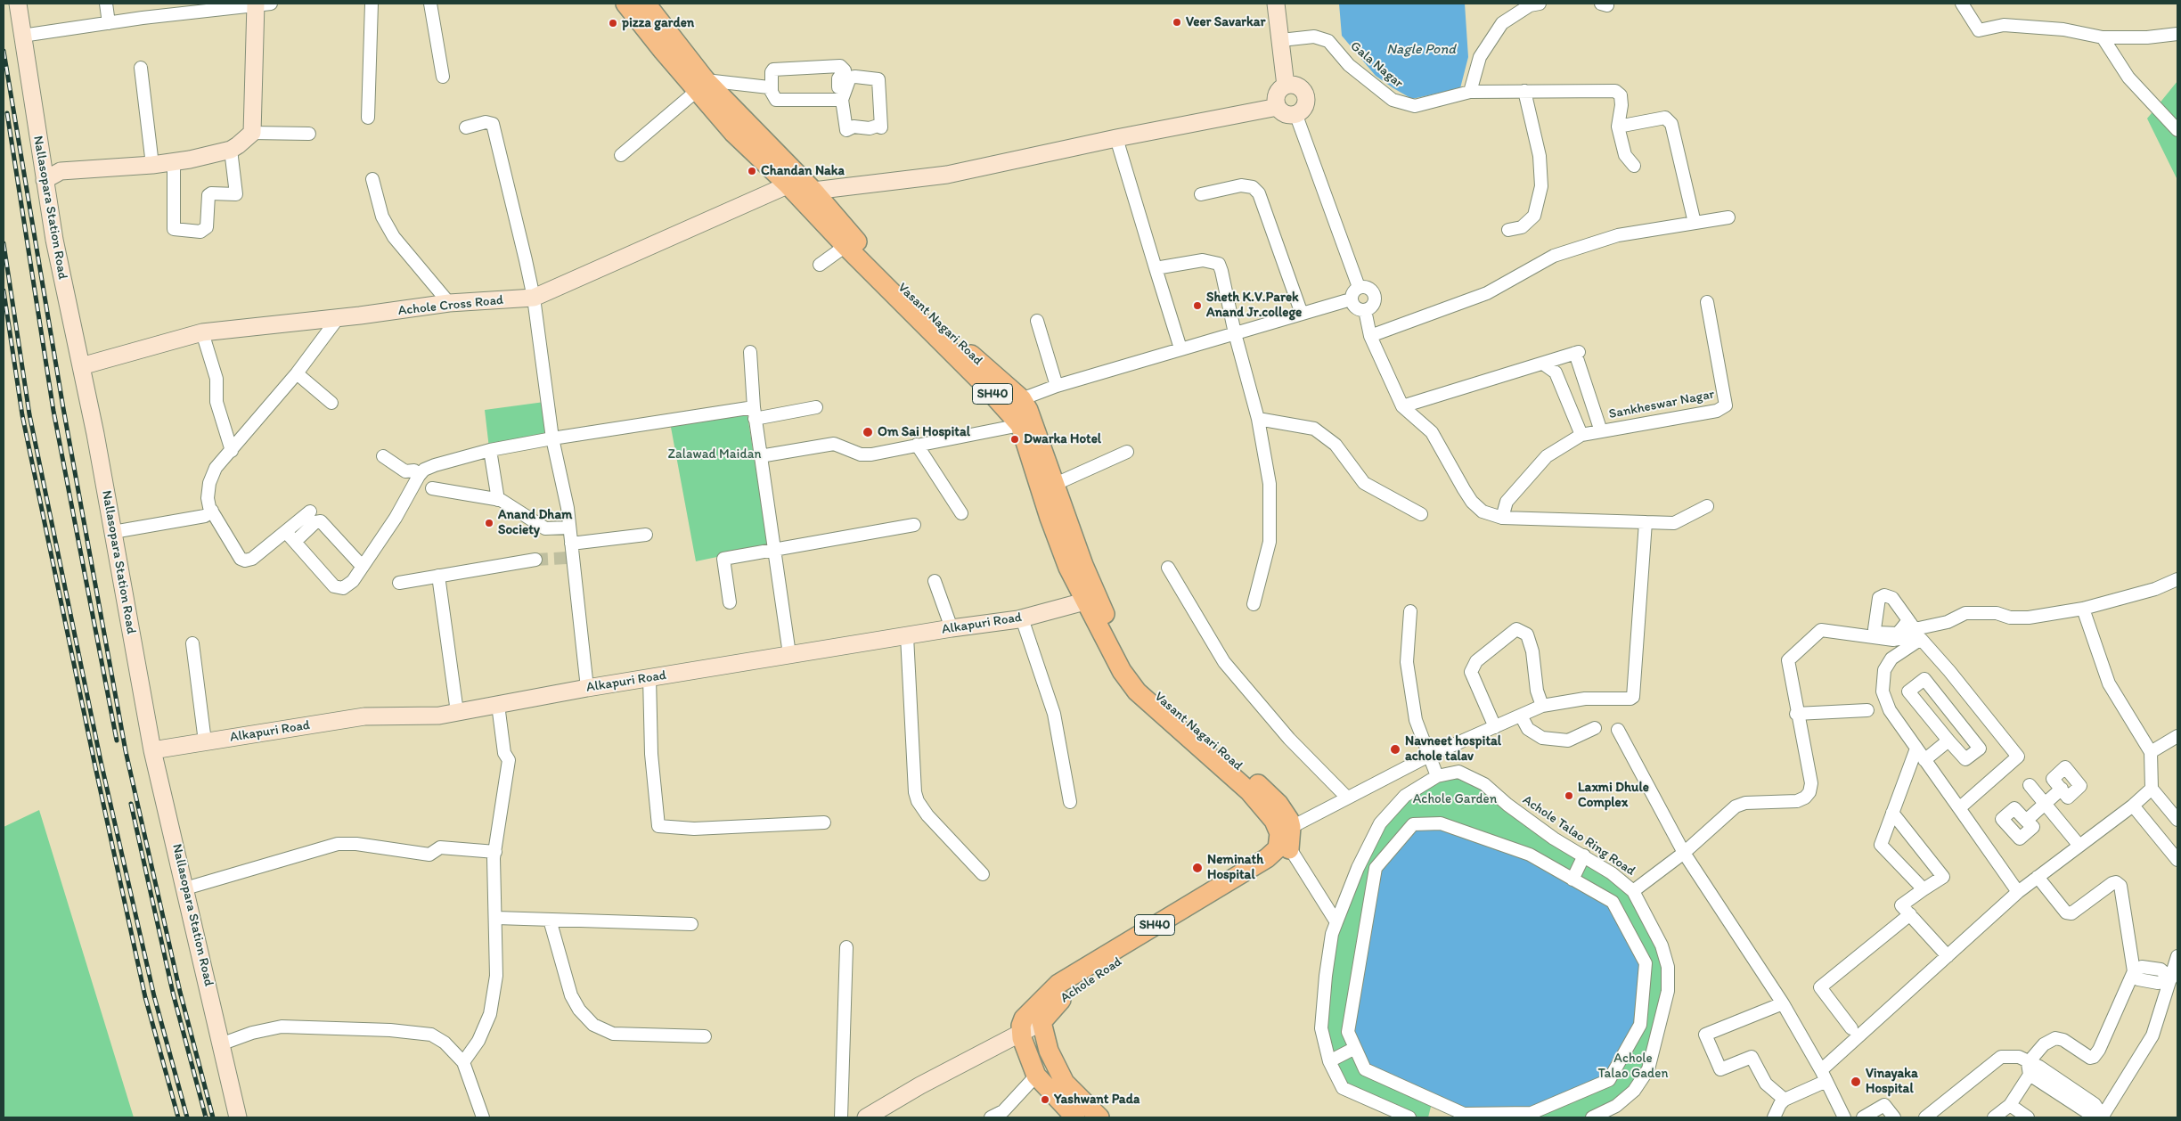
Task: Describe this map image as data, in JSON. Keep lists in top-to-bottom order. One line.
{"streets":{"main road":["Vasant Nagari Road","SH40","Achole Road"],"street":["Gala Nagar","Nallasopara Station Road","Achole Cross Road","Sankheswar Nagar","Alkapuri Road","Achole Talao Ring Road"]},"crossings":[["Nallasopara Station Road","Achole Cross Road"],["Nallasopara Station Road","Alkapuri Road"],["Achole Cross Road","Vasant Nagari Road"],["Vasant Nagari Road","Alkapuri Road"],["Vasant Nagari Road","Achole Road"]],"water":["Nagle Pond"],"parks":["Zalawad Maidan","Achole Garden","Achole Talao Gaden"],"places":["Veer Savarkar","pizza garden","Chandan Naka","Sheth K.V.Parek Anand Jr.college","Om Sai Hospital","Dwarka Hotel","Anand Dham Society","Navneet hospital achole talav","Laxmi Dhule Complex","Neminath Hospital","Vinayaka Hospital","Yashwant Pada"]}
